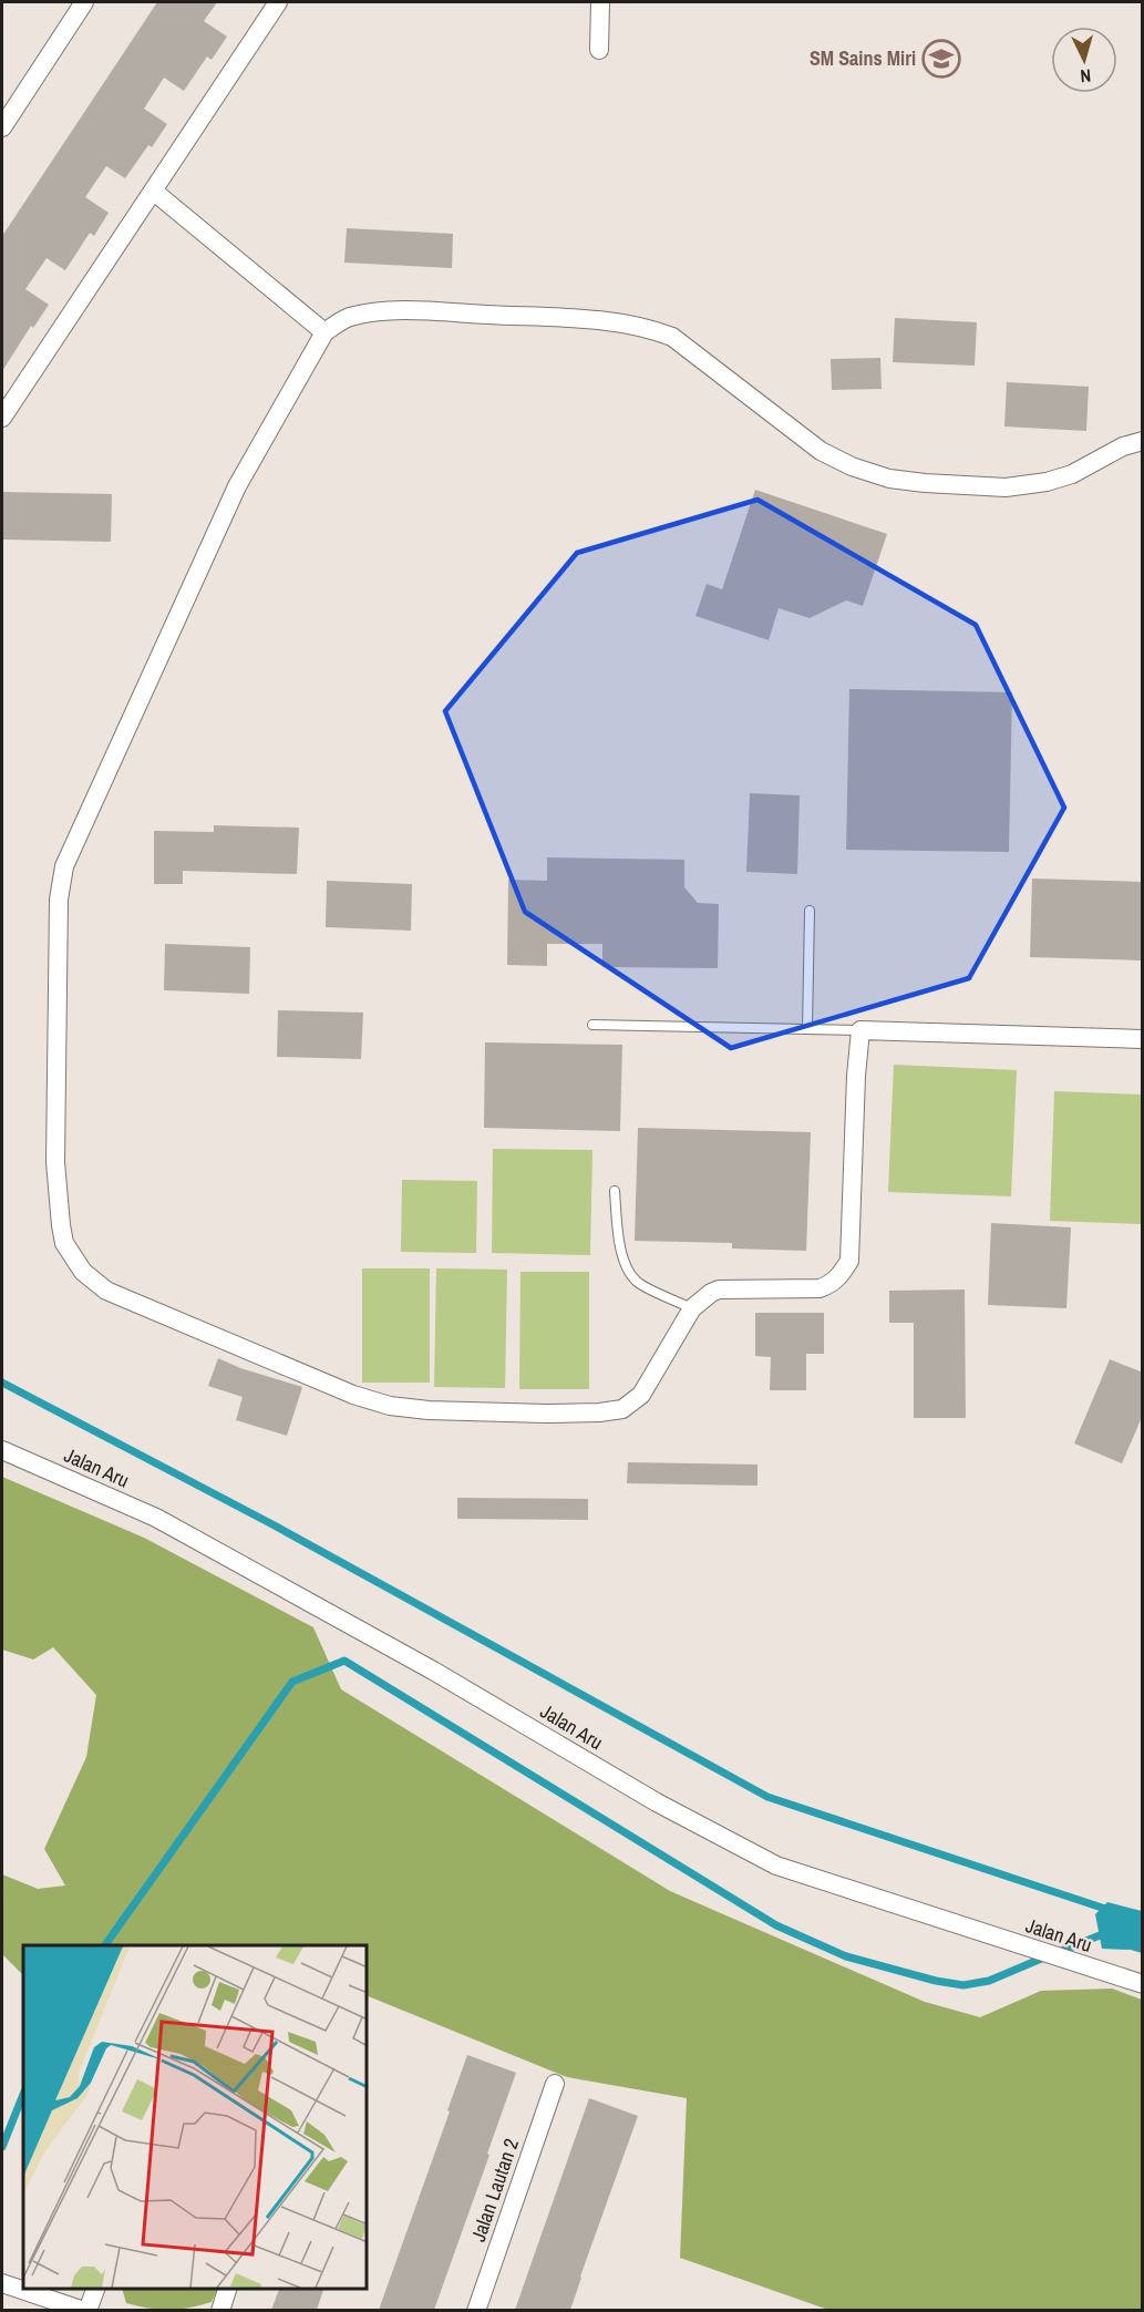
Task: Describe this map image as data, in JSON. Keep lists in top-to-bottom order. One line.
{"streets":{"street":["Jalan Aru","Jalan Lautan 2"]},"places":{"school or university":["SM Sains Miri"]},"north":"bottom"}
